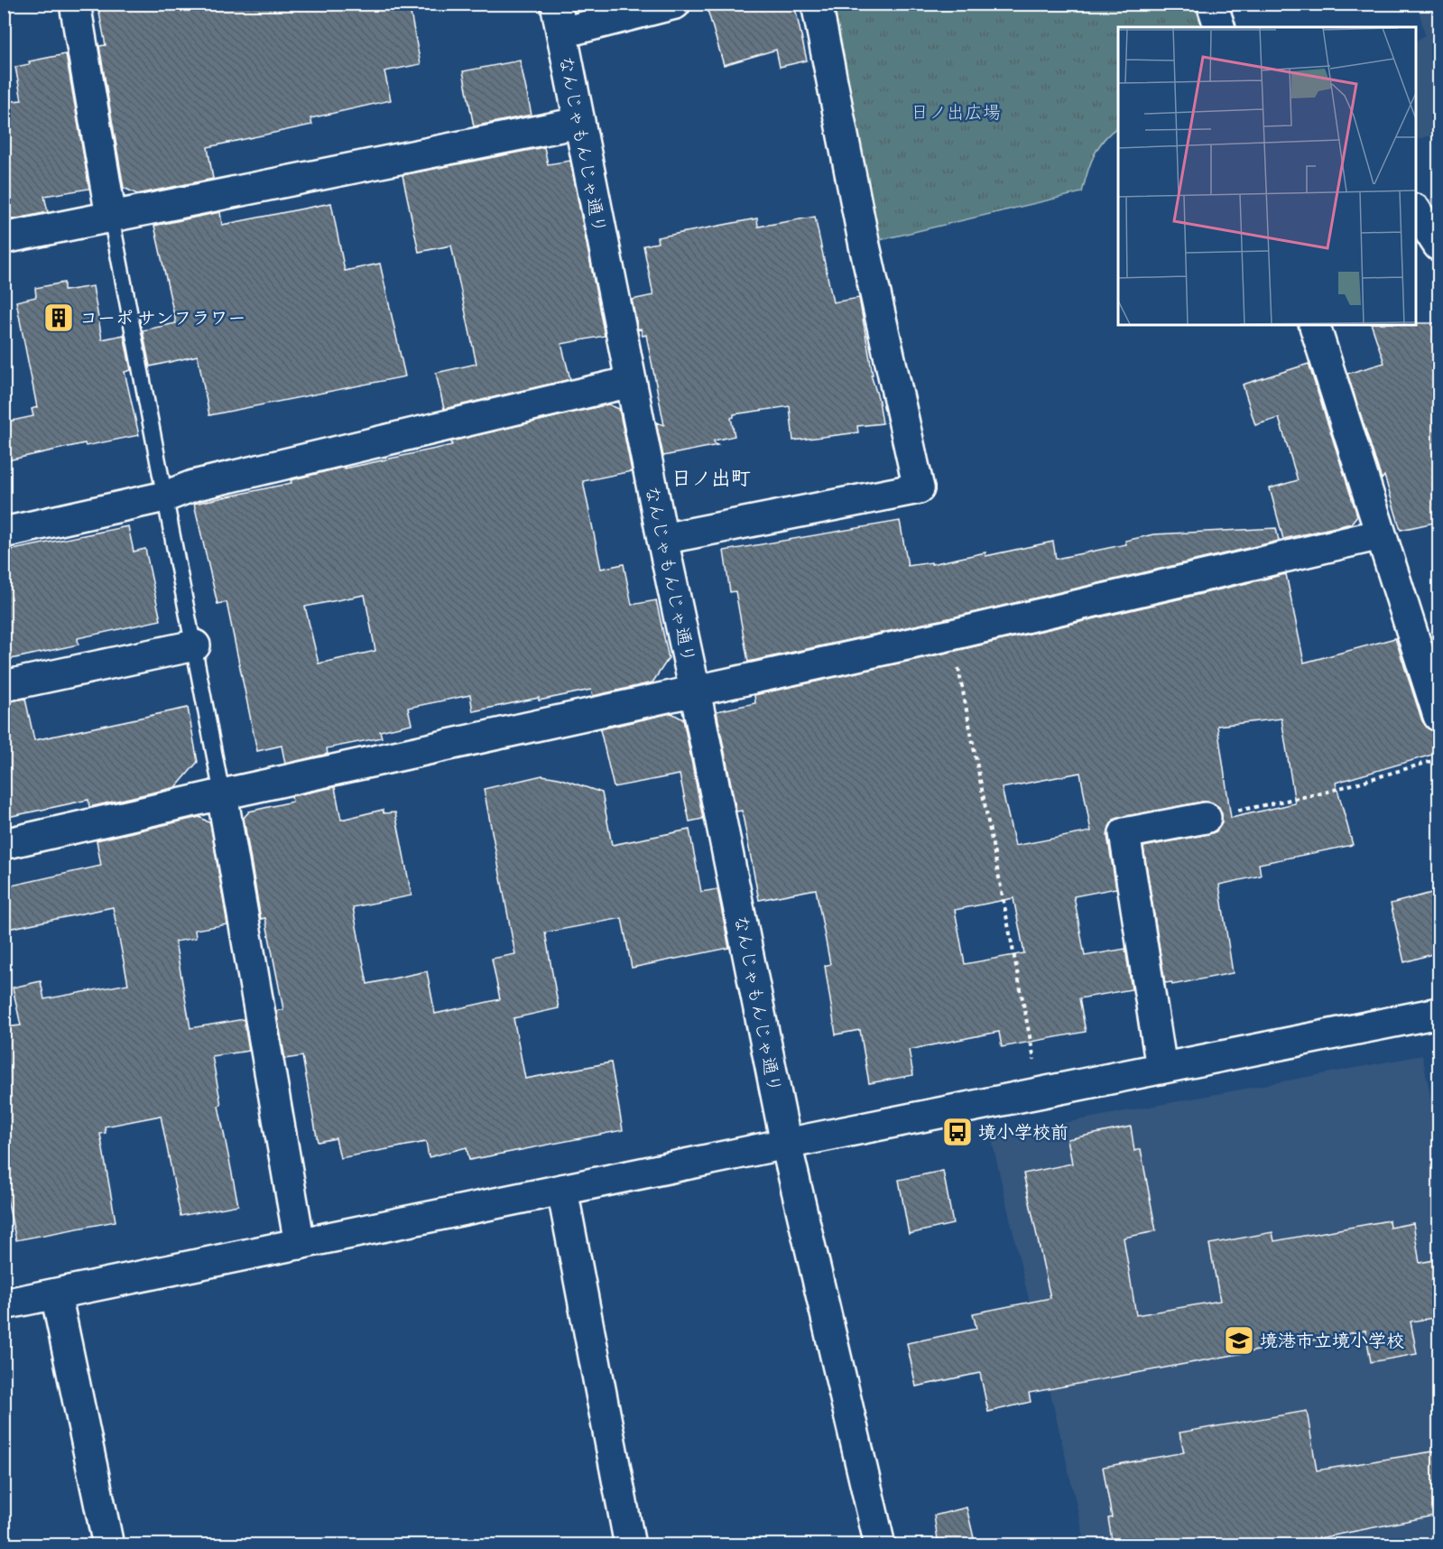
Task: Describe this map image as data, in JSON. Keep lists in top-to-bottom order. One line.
{"streets":{"street":["なんじゃもんじゃ通り"]},"districts":["日ノ出町"],"parks":["日ノ出広場"],"places":{"building":["コーポ サンフラワー"],"bus stop":["境小学校前"],"school or university":["境港市立境小学校"]}}
